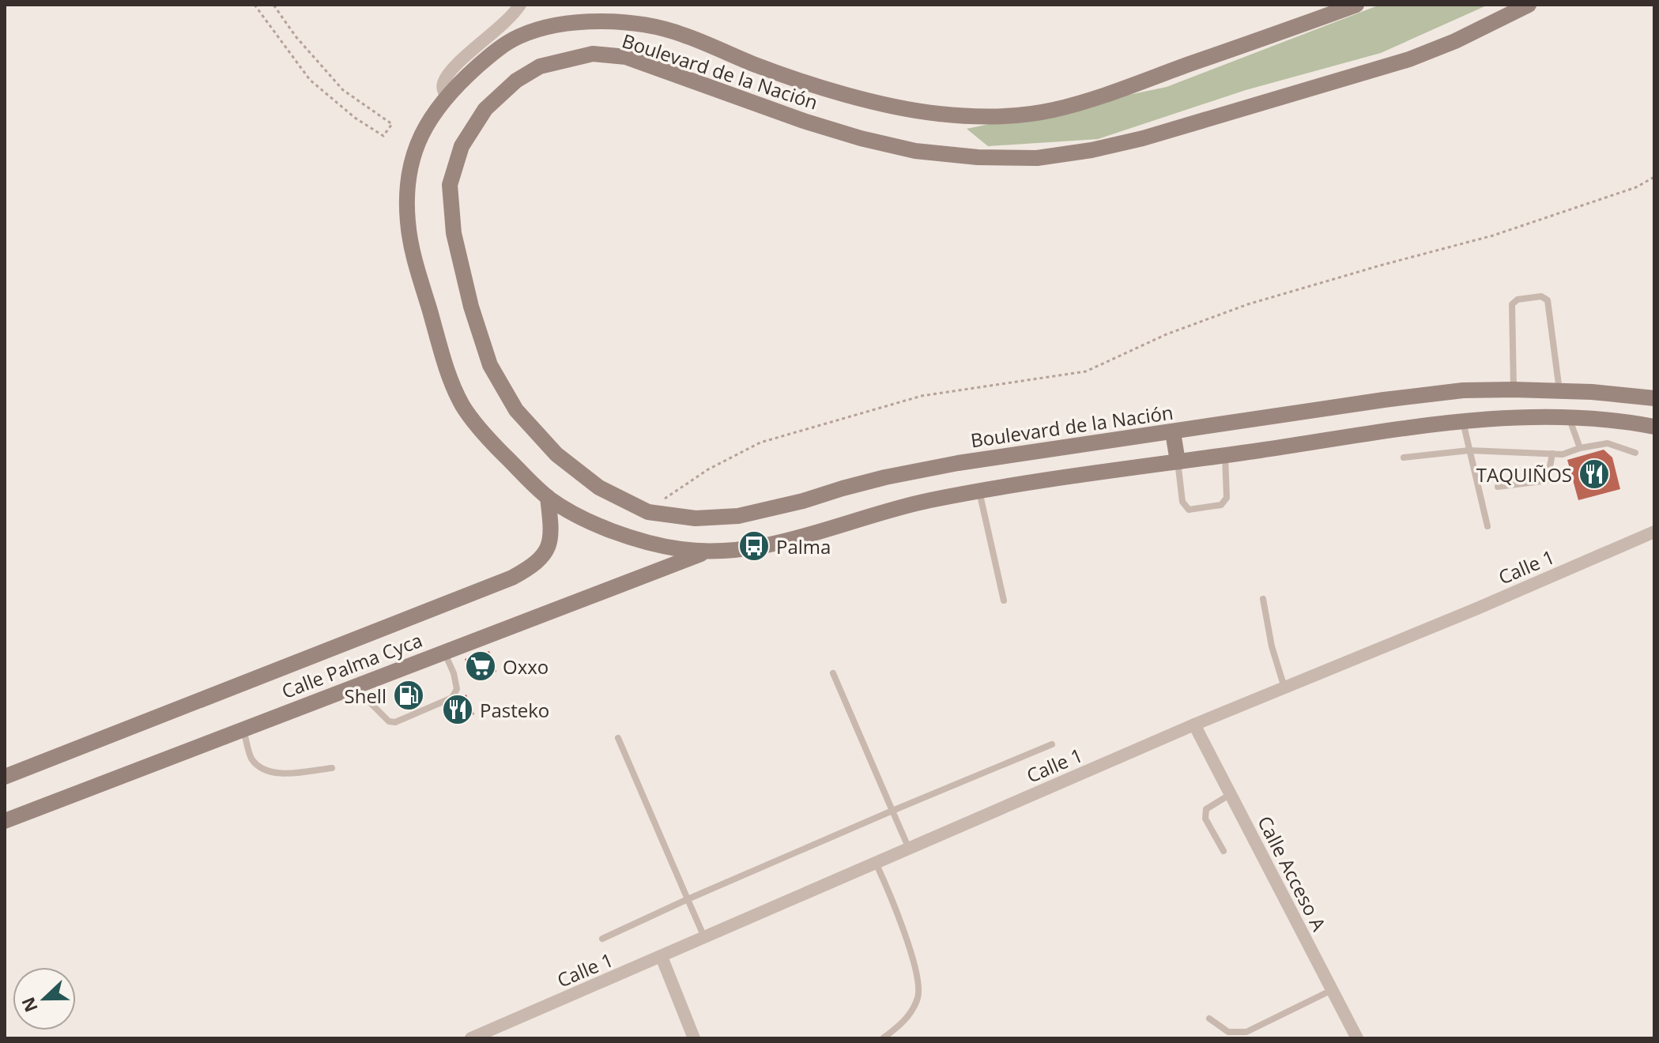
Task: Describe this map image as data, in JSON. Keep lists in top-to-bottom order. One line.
{"streets":{"main road":["Boulevard de la Nación","Calle Palma Cyca"],"street":["Calle 1","Calle Acceso A"]},"crossings":[["Boulevard de la Nación","Calle Palma Cyca"],["Calle 1","Calle Acceso A"]],"places":{"restaurant":["TAQUIÑOS","Pasteko"],"bus stop":["Palma"],"supermarket":["Oxxo"],"fuel station":["Shell"]},"north":"left"}
